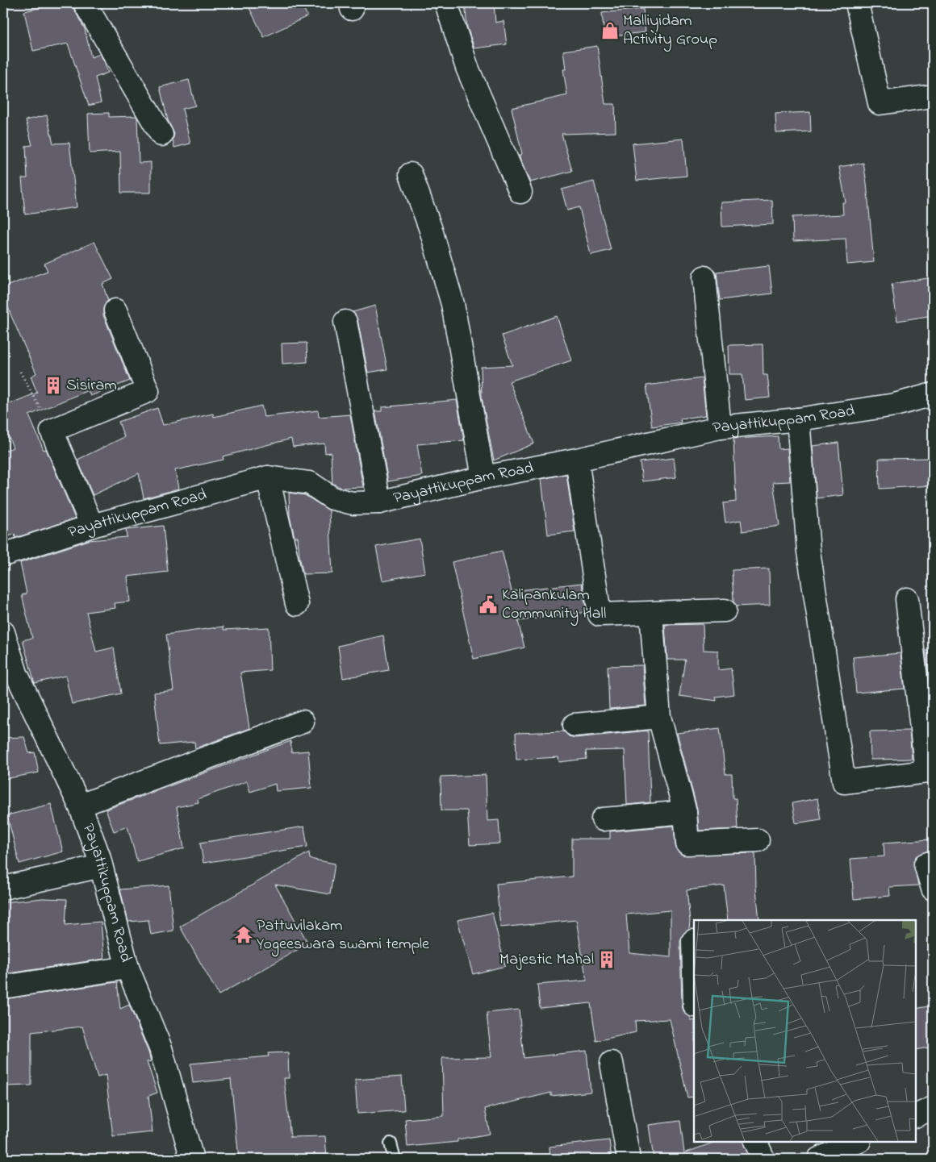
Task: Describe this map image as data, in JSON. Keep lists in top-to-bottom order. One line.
{"streets":{"street":["Payattikuppam Road"]},"places":{"shop":["Malliyidam Activity Group"],"building":["Sisiram","Majestic Mahal"],"public building":["Kalipankulam Community Hall"],"temple":["Pattuvilakam Yogeeswara swami temple"]}}
